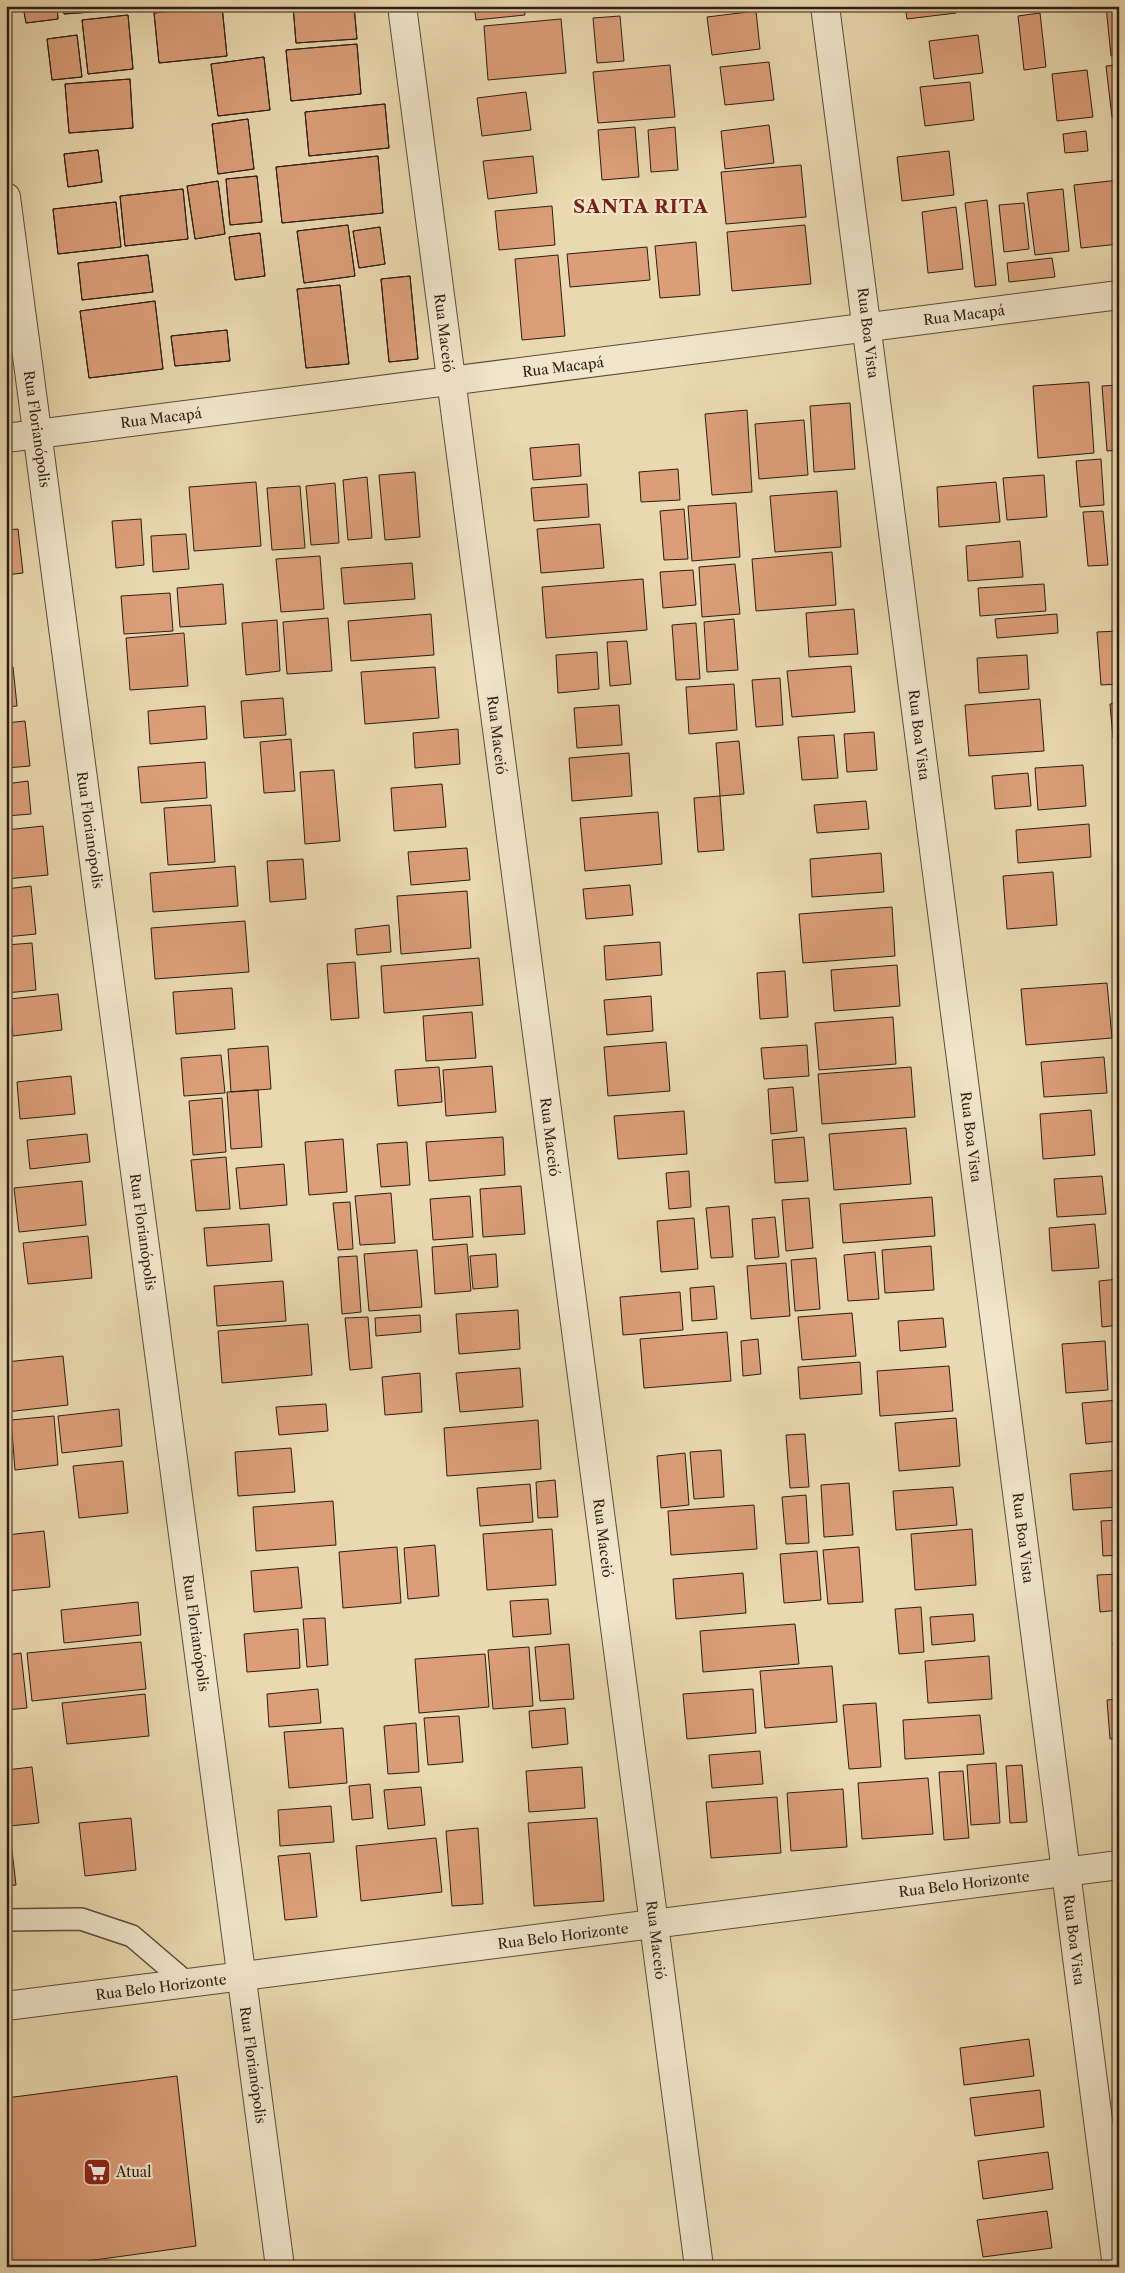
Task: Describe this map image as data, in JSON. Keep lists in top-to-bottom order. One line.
{"streets":{"street":["Rua Macapá","Rua Maceió","Rua Boa Vista","Rua Florianópolis","Rua Belo Horizonte"]},"crossings":[["Rua Macapá","Rua Maceió"],["Rua Macapá","Rua Boa Vista"],["Rua Macapá","Rua Florianópolis"],["Rua Maceió","Rua Belo Horizonte"],["Rua Boa Vista","Rua Belo Horizonte"],["Rua Florianópolis","Rua Belo Horizonte"]],"districts":["SANTA RITA"],"places":{"supermarket":["Atual"]}}
